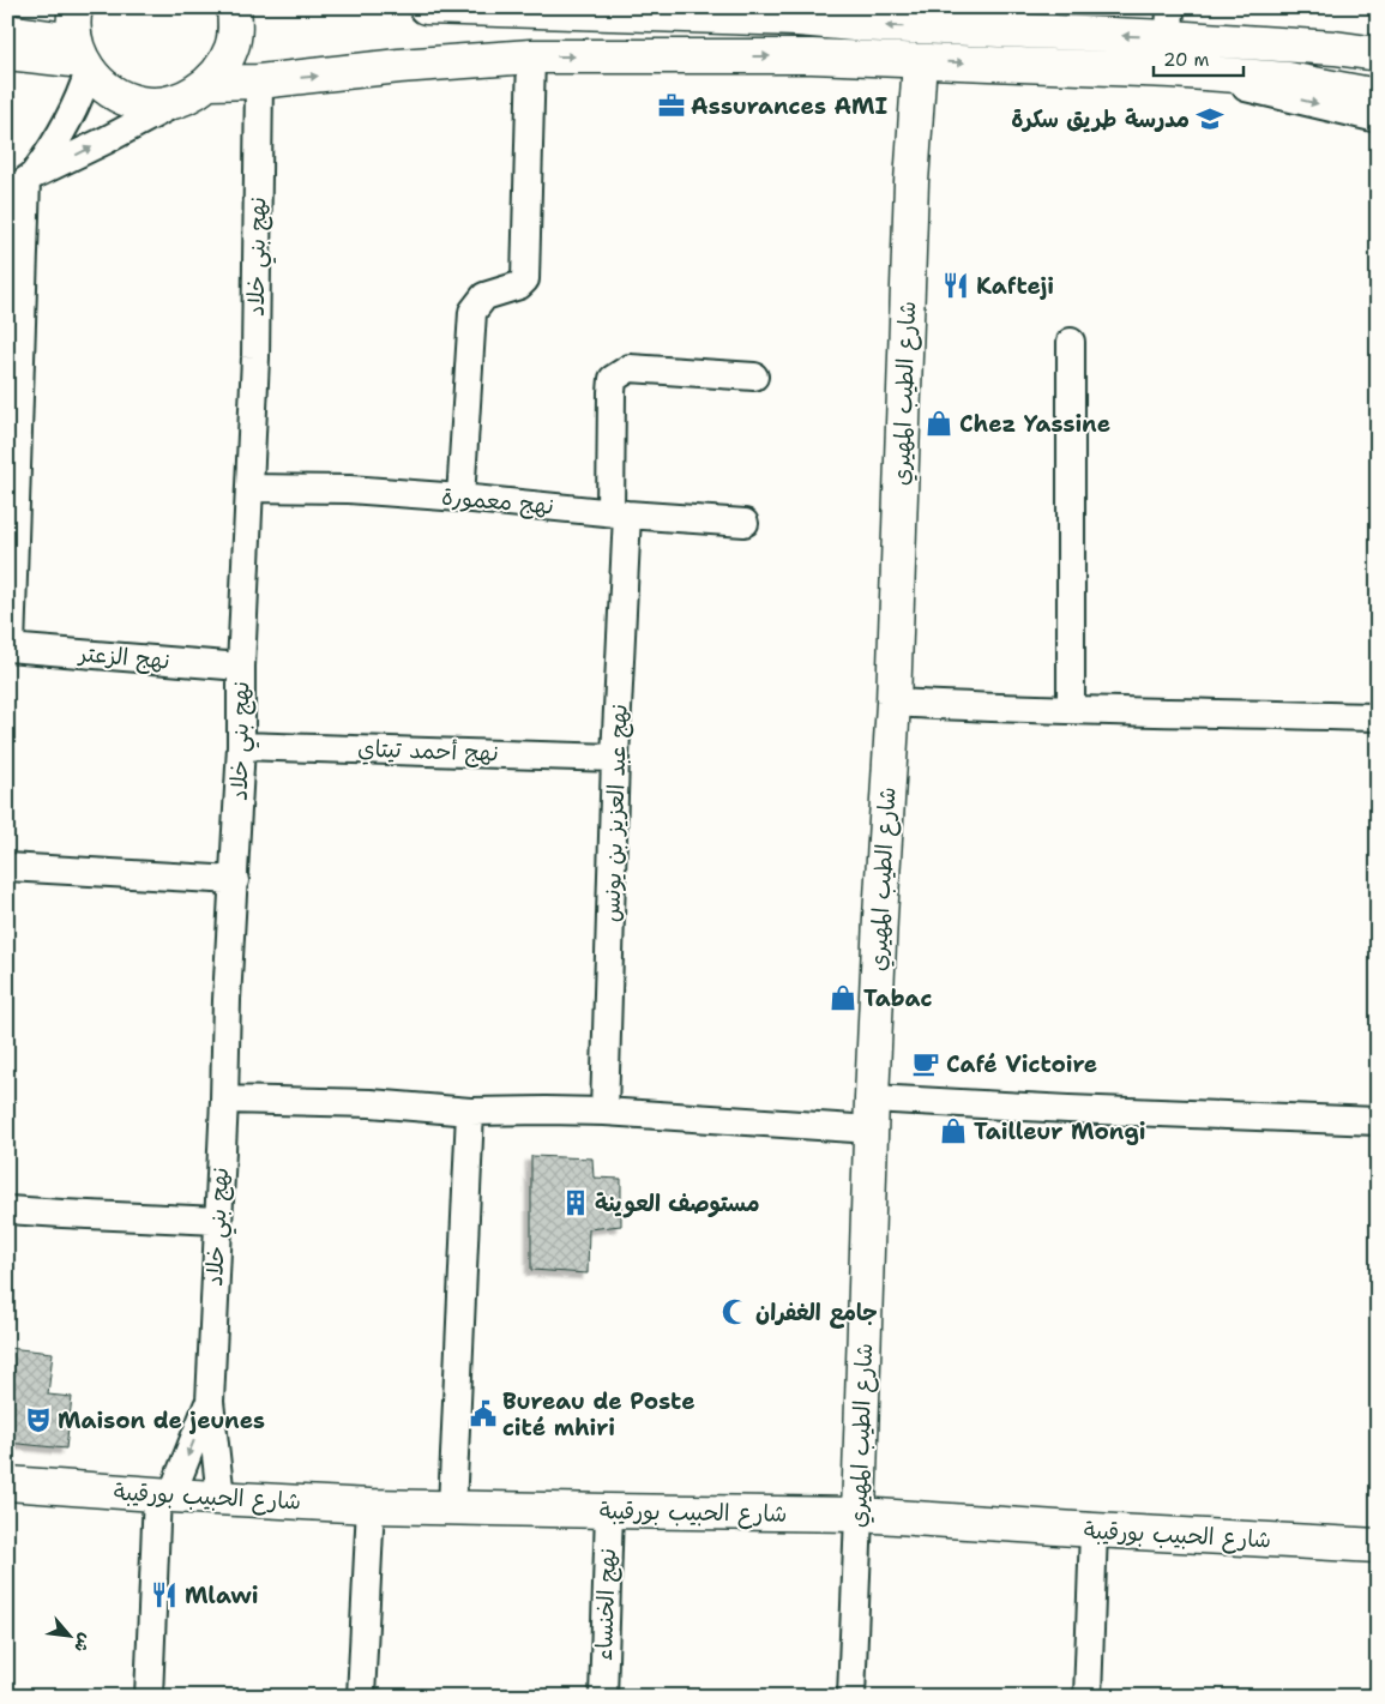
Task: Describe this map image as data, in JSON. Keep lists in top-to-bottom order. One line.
{"streets":{"main road":["شارع الطيب المهيري","شارع الحبيب بورقيبة"],"street":["نهج بني خلاد","نهج معمورة","نهج الزعتر","نهج أحمد تيتاي","نهج عبد العزيز بن يونس","نهج الخنساء"]},"crossings":[["نهج بني خلاد","نهج معمورة"],["نهج بني خلاد","نهج الزعتر"],["نهج بني خلاد","نهج أحمد تيتاي"],["نهج بني خلاد","شارع الحبيب بورقيبة"],["شارع الطيب المهيري","شارع الحبيب بورقيبة"],["نهج معمورة","نهج عبد العزيز بن يونس"],["نهج أحمد تيتاي","نهج عبد العزيز بن يونس"],["شارع الحبيب بورقيبة","نهج الخنساء"]],"places":{"office":["Assurances AMI"],"school or university":["مدرسة طريق سكرة"],"restaurant":["Kafteji","Mlawi"],"shop":["Chez Yassine","Tabac","Tailleur Mongi"],"cafe":["Café Victoire"],"building":["مستوصف العوينة"],"mosque":["جامع الغفران"],"public building":["Bureau de Poste cité mhiri"],"theatre":["Maison de jeunes"]},"scale_bar":"20 m","north":"bottom right"}
